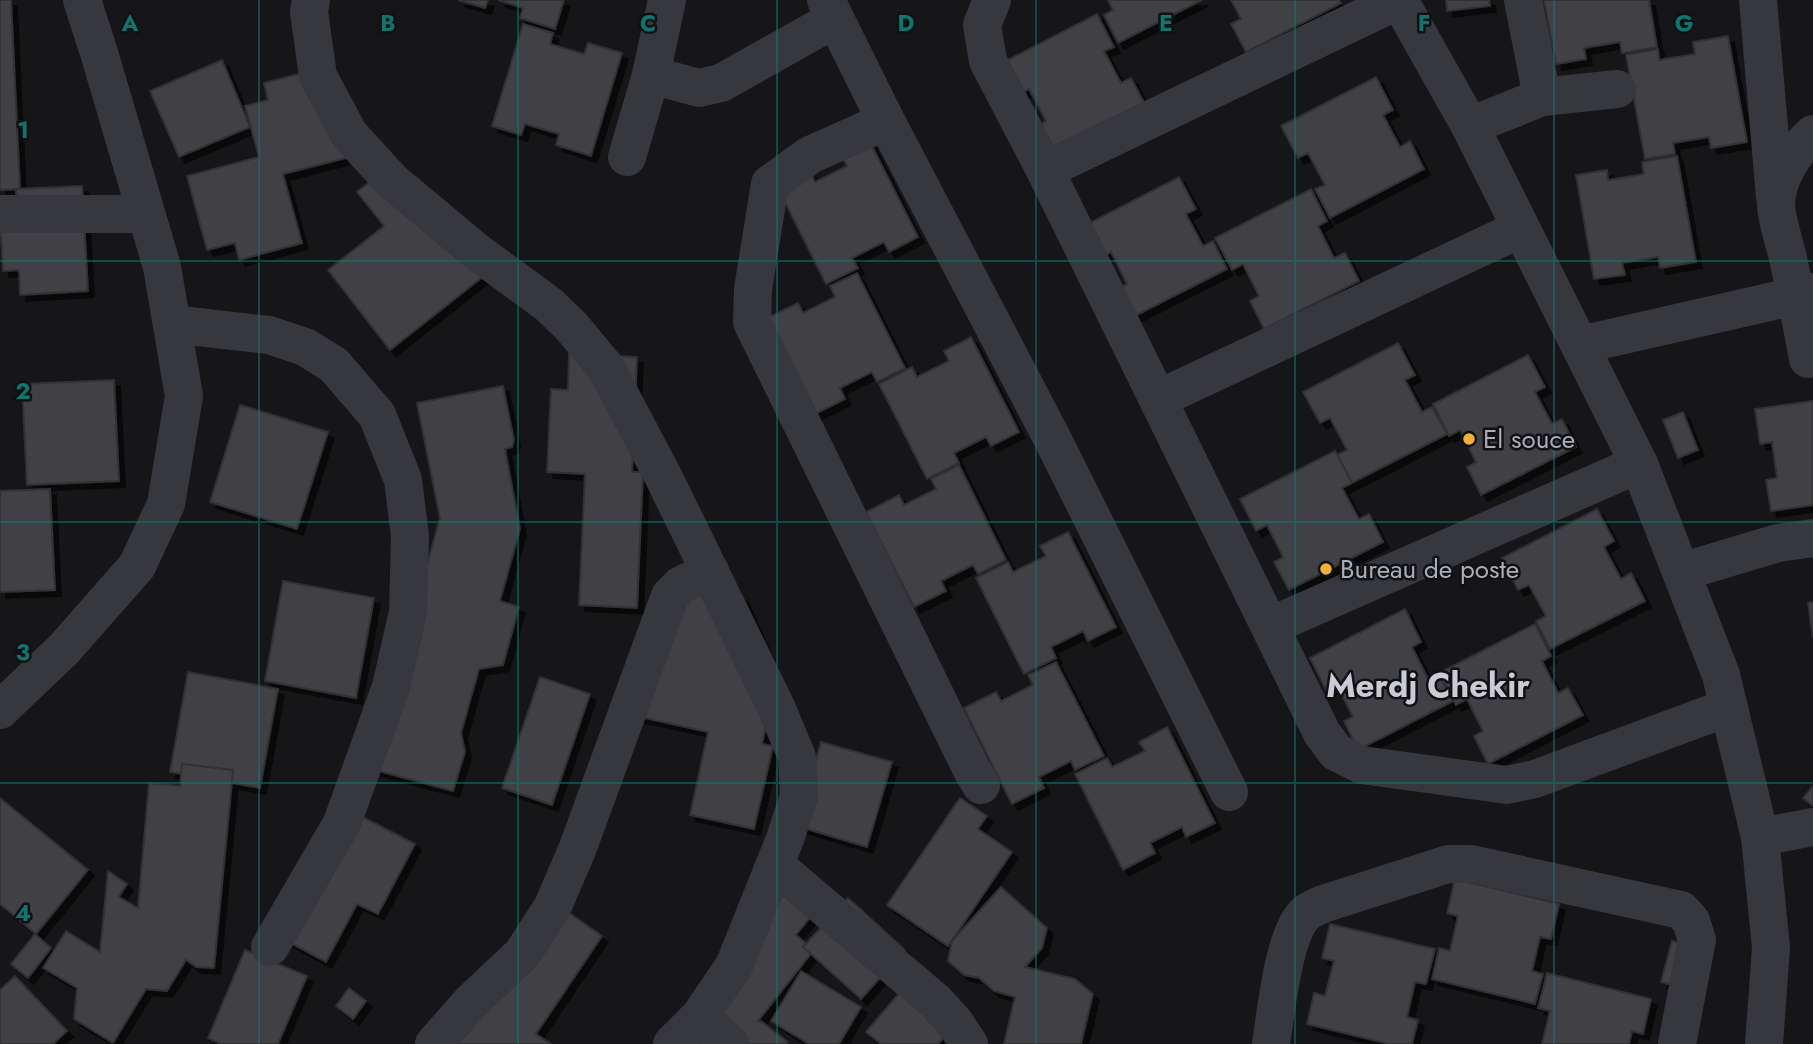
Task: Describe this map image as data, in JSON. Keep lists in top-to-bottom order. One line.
{"districts":["Merdj Chekir"],"places":["El souce","Bureau de poste"],"grid":{"columns":["A","B","C","D","E","F","G"],"rows":["1","2","3","4"]}}
